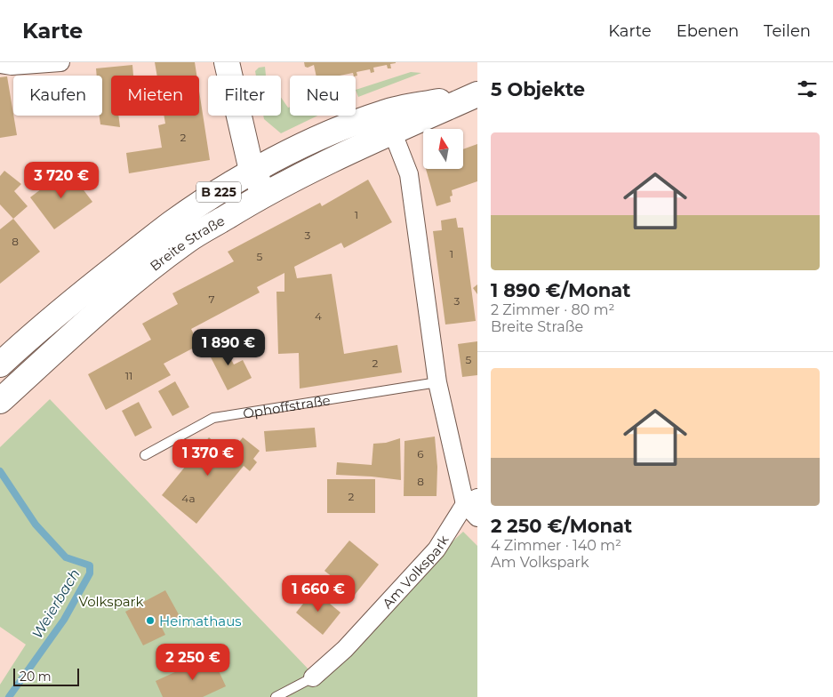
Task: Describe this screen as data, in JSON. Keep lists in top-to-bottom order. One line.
{"streets":{"main road":["B 225","Breite Straße"],"street":["Am Volkspark"],"lane":["Ophoffstraße"]},"water":["Weierbach"],"parks":["Volkspark"],"places":["Heimathaus"],"house_numbers":["2","1","3","8","1","5","7","3","4","5","2","11","6","8","2","4a"],"scale_bar":"20 m","north":"top","page":{"header":"Karte","nav":["Karte","Ebenen","Teilen"],"heading":"5 Objekte","chip":["Kaufen","Mieten","Filter","Neu"],"list":[{"name":"1 890 €/Monat","note":"2 Zimmer · 80 m² · Breite Straße"},{"name":"2 250 €/Monat","note":"4 Zimmer · 140 m² · Am Volkspark"}],"price":["3 720 €","1 890 €","1 370 €","1 660 €","2 250 €"],"scale":"20 m"}}
